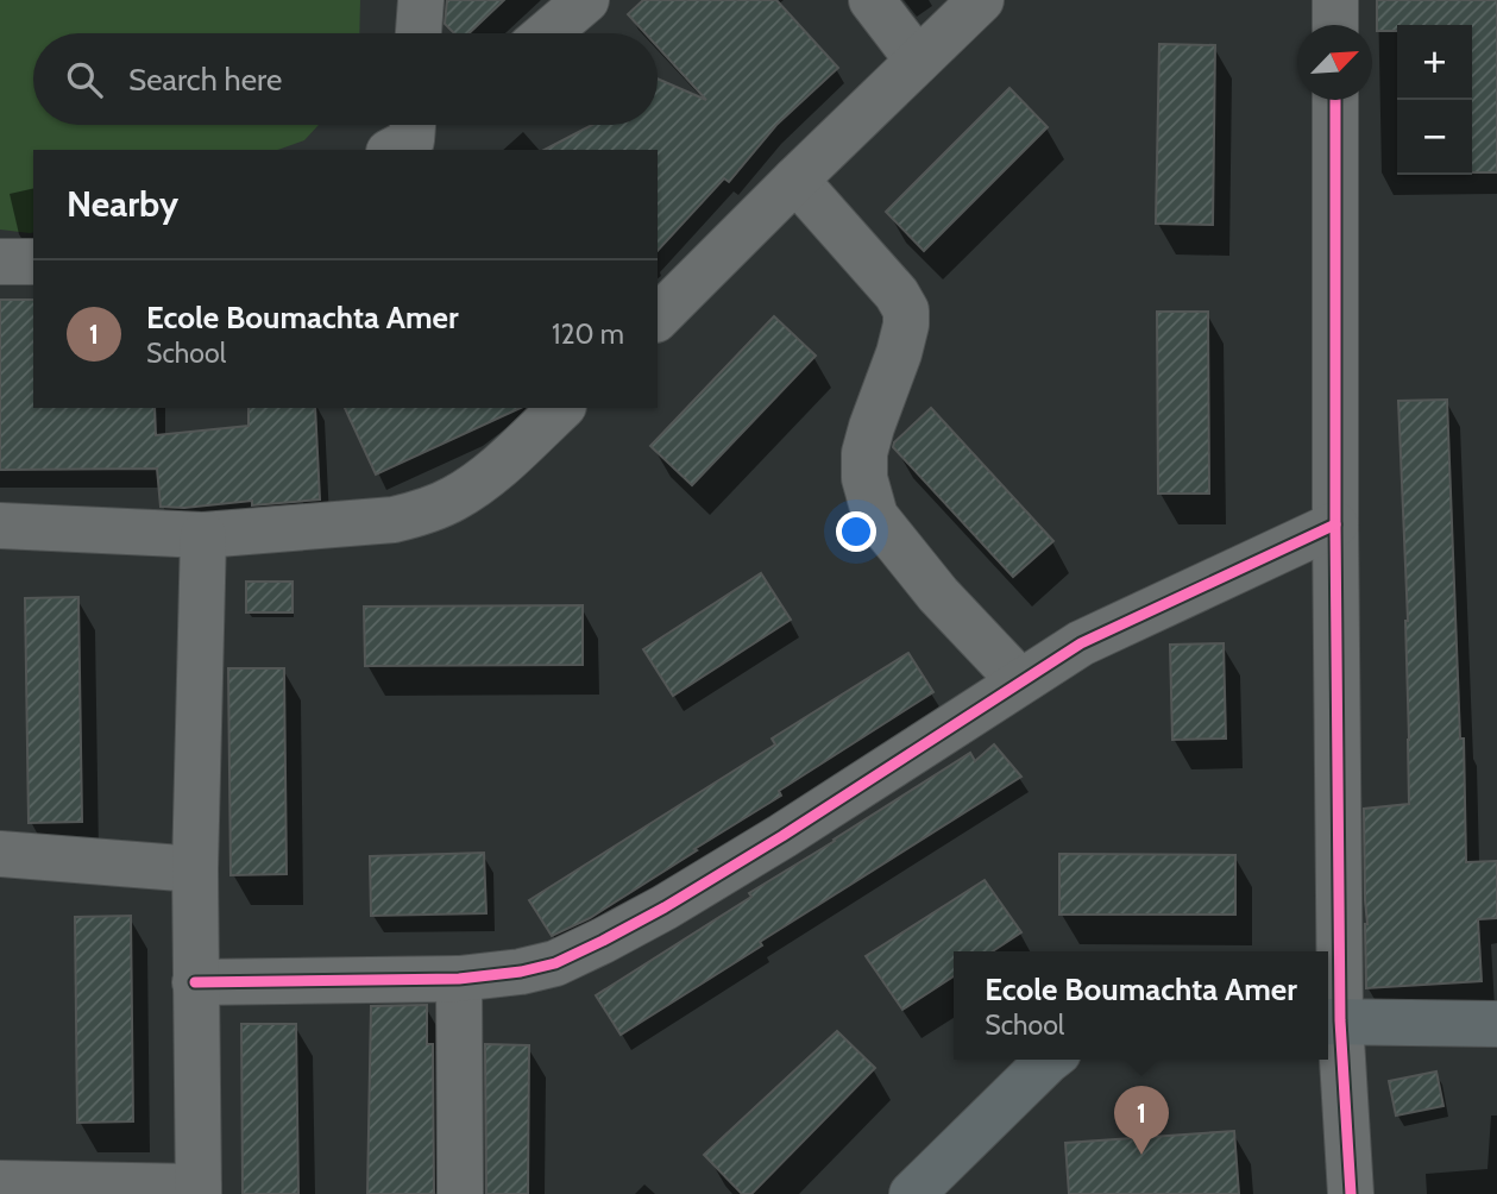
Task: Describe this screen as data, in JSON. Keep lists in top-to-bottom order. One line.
{"north":"top right","page":{"map_buttons":["+","−"],"search":"Search here","heading":"Nearby","list":[{"mark":"1","name":"Ecole Boumachta Amer","note":"School","value":"120 m"}],"popup":["Ecole Boumachta Amer","School"],"pins":"1"}}
